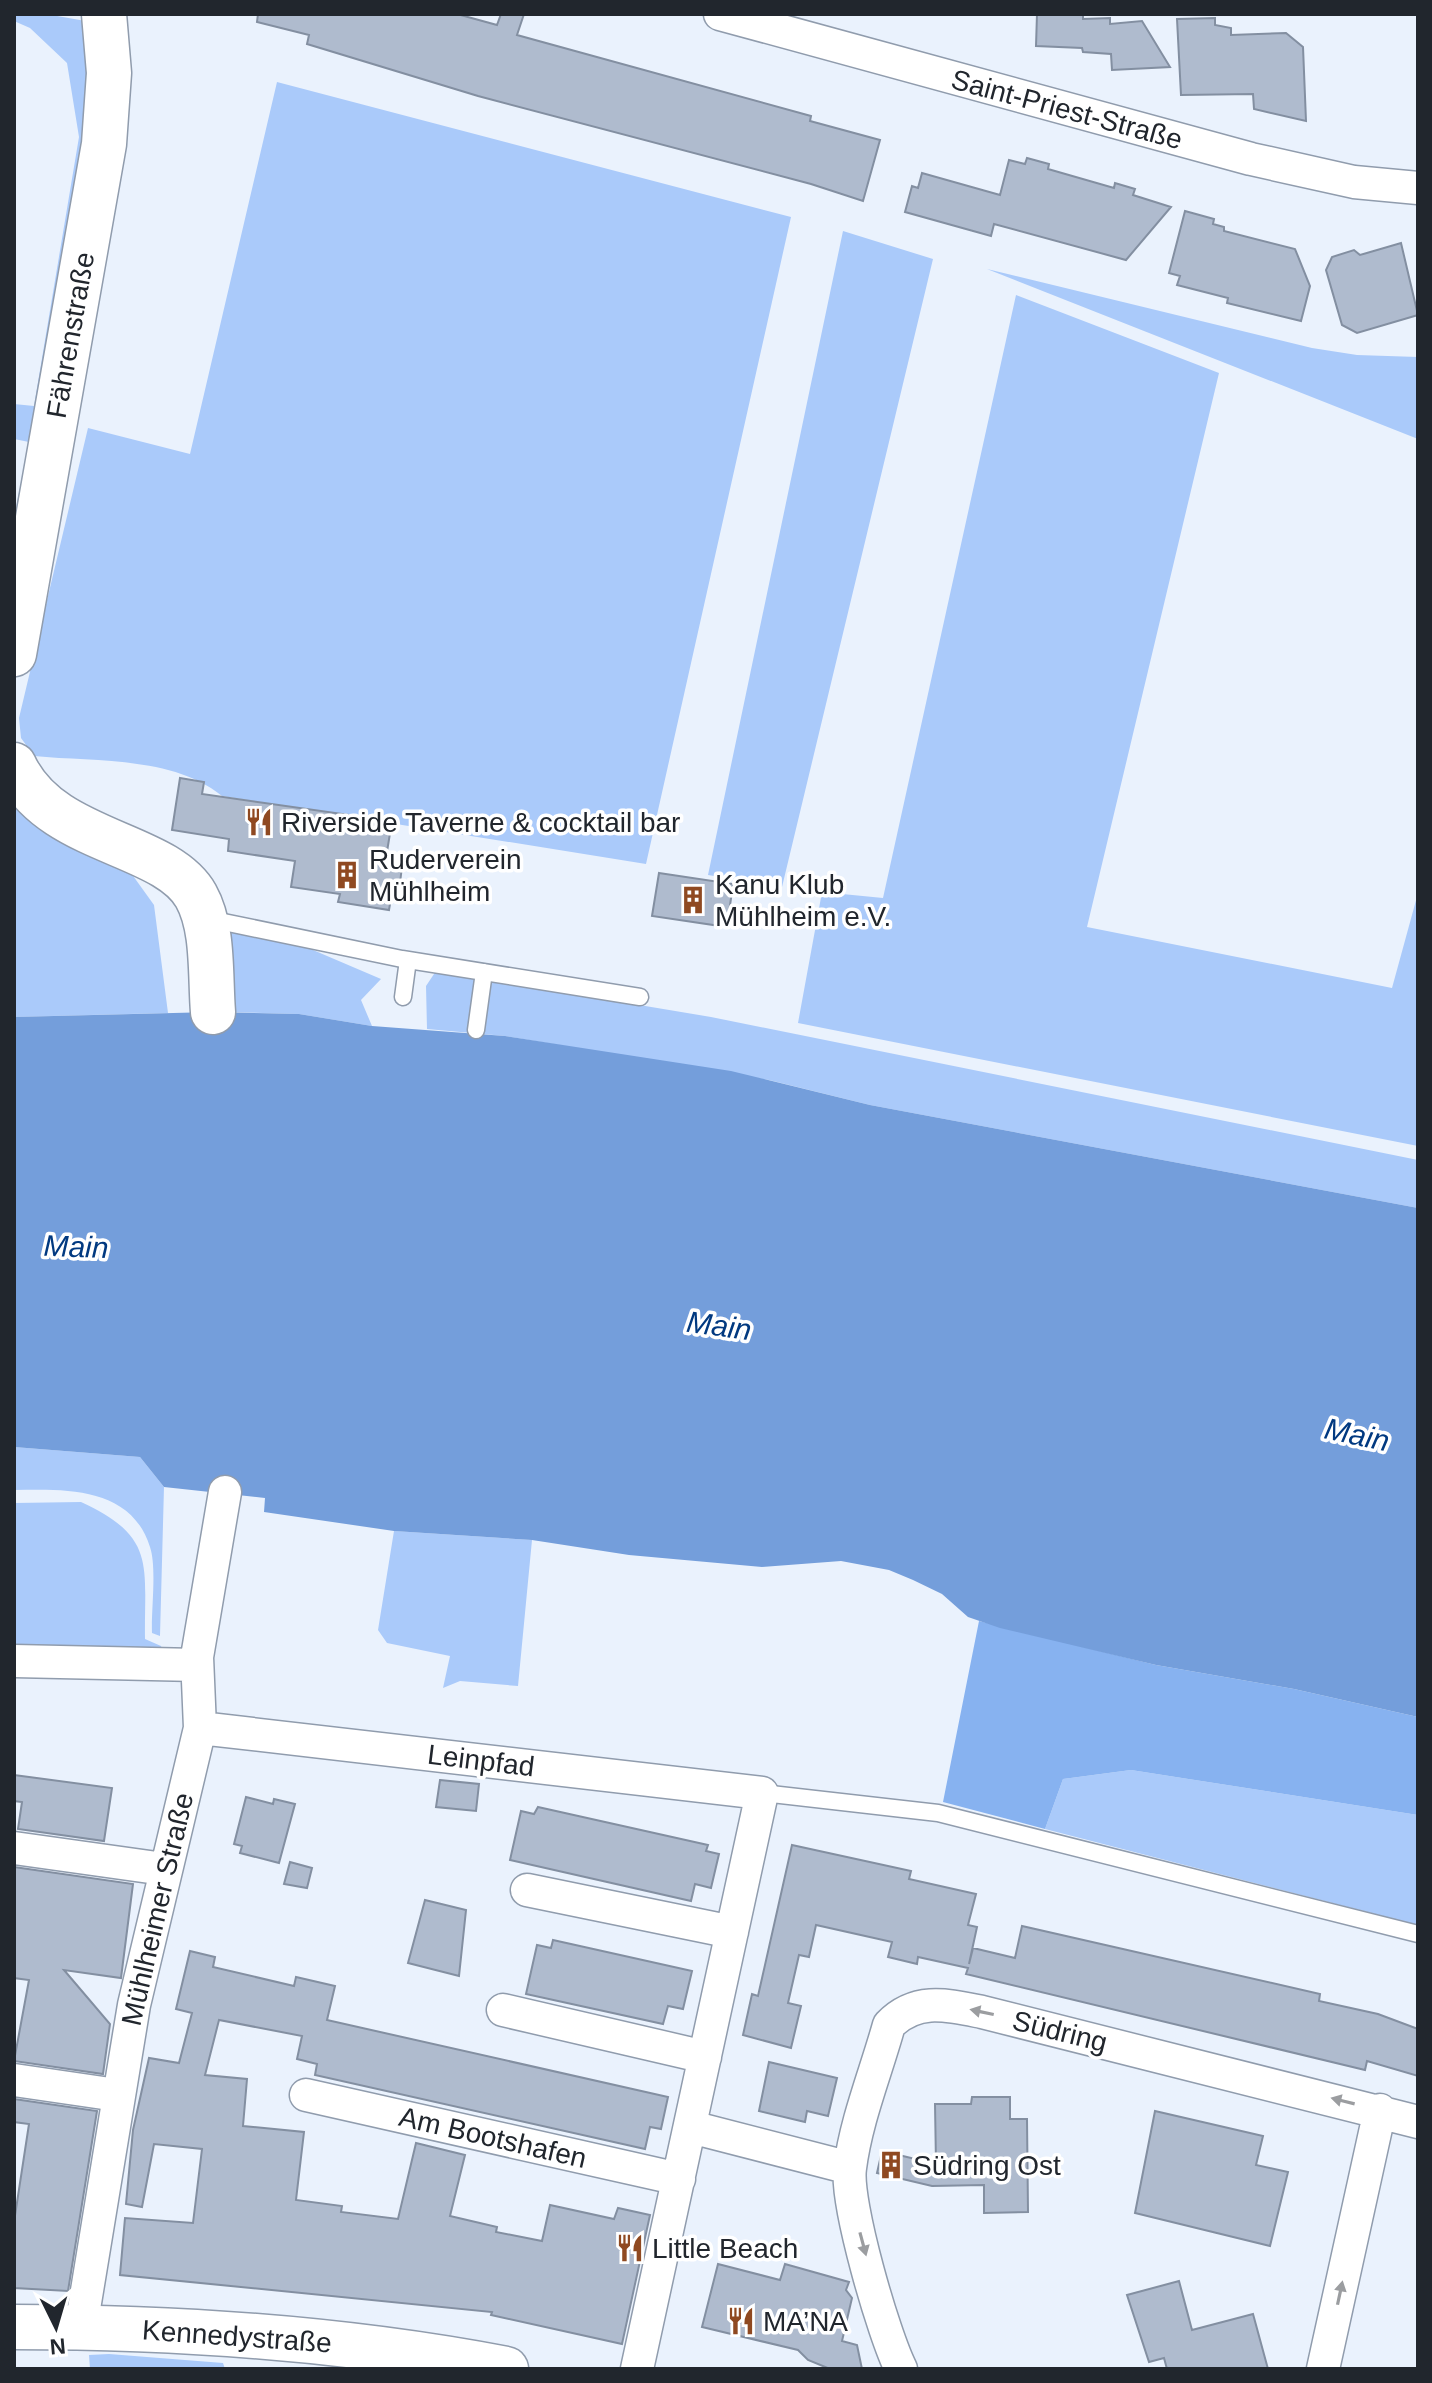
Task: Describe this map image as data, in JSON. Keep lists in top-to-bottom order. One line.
{"streets":{"street":["Saint-Priest-Straße","Fährenstraße","Leinpfad","Mühlheimer Straße","Südring","Am Bootshafen","Kennedystraße"]},"crossings":[["Leinpfad","Mühlheimer Straße"],["Mühlheimer Straße","Kennedystraße"]],"water":["Main"],"places":{"restaurant":["Riverside Taverne & cocktail bar","Little Beach","MA’NA"],"building":["Ruderverein Mühlheim","Kanu Klub Mühlheim e.V.","Südring Ost"]},"north":"bottom"}
